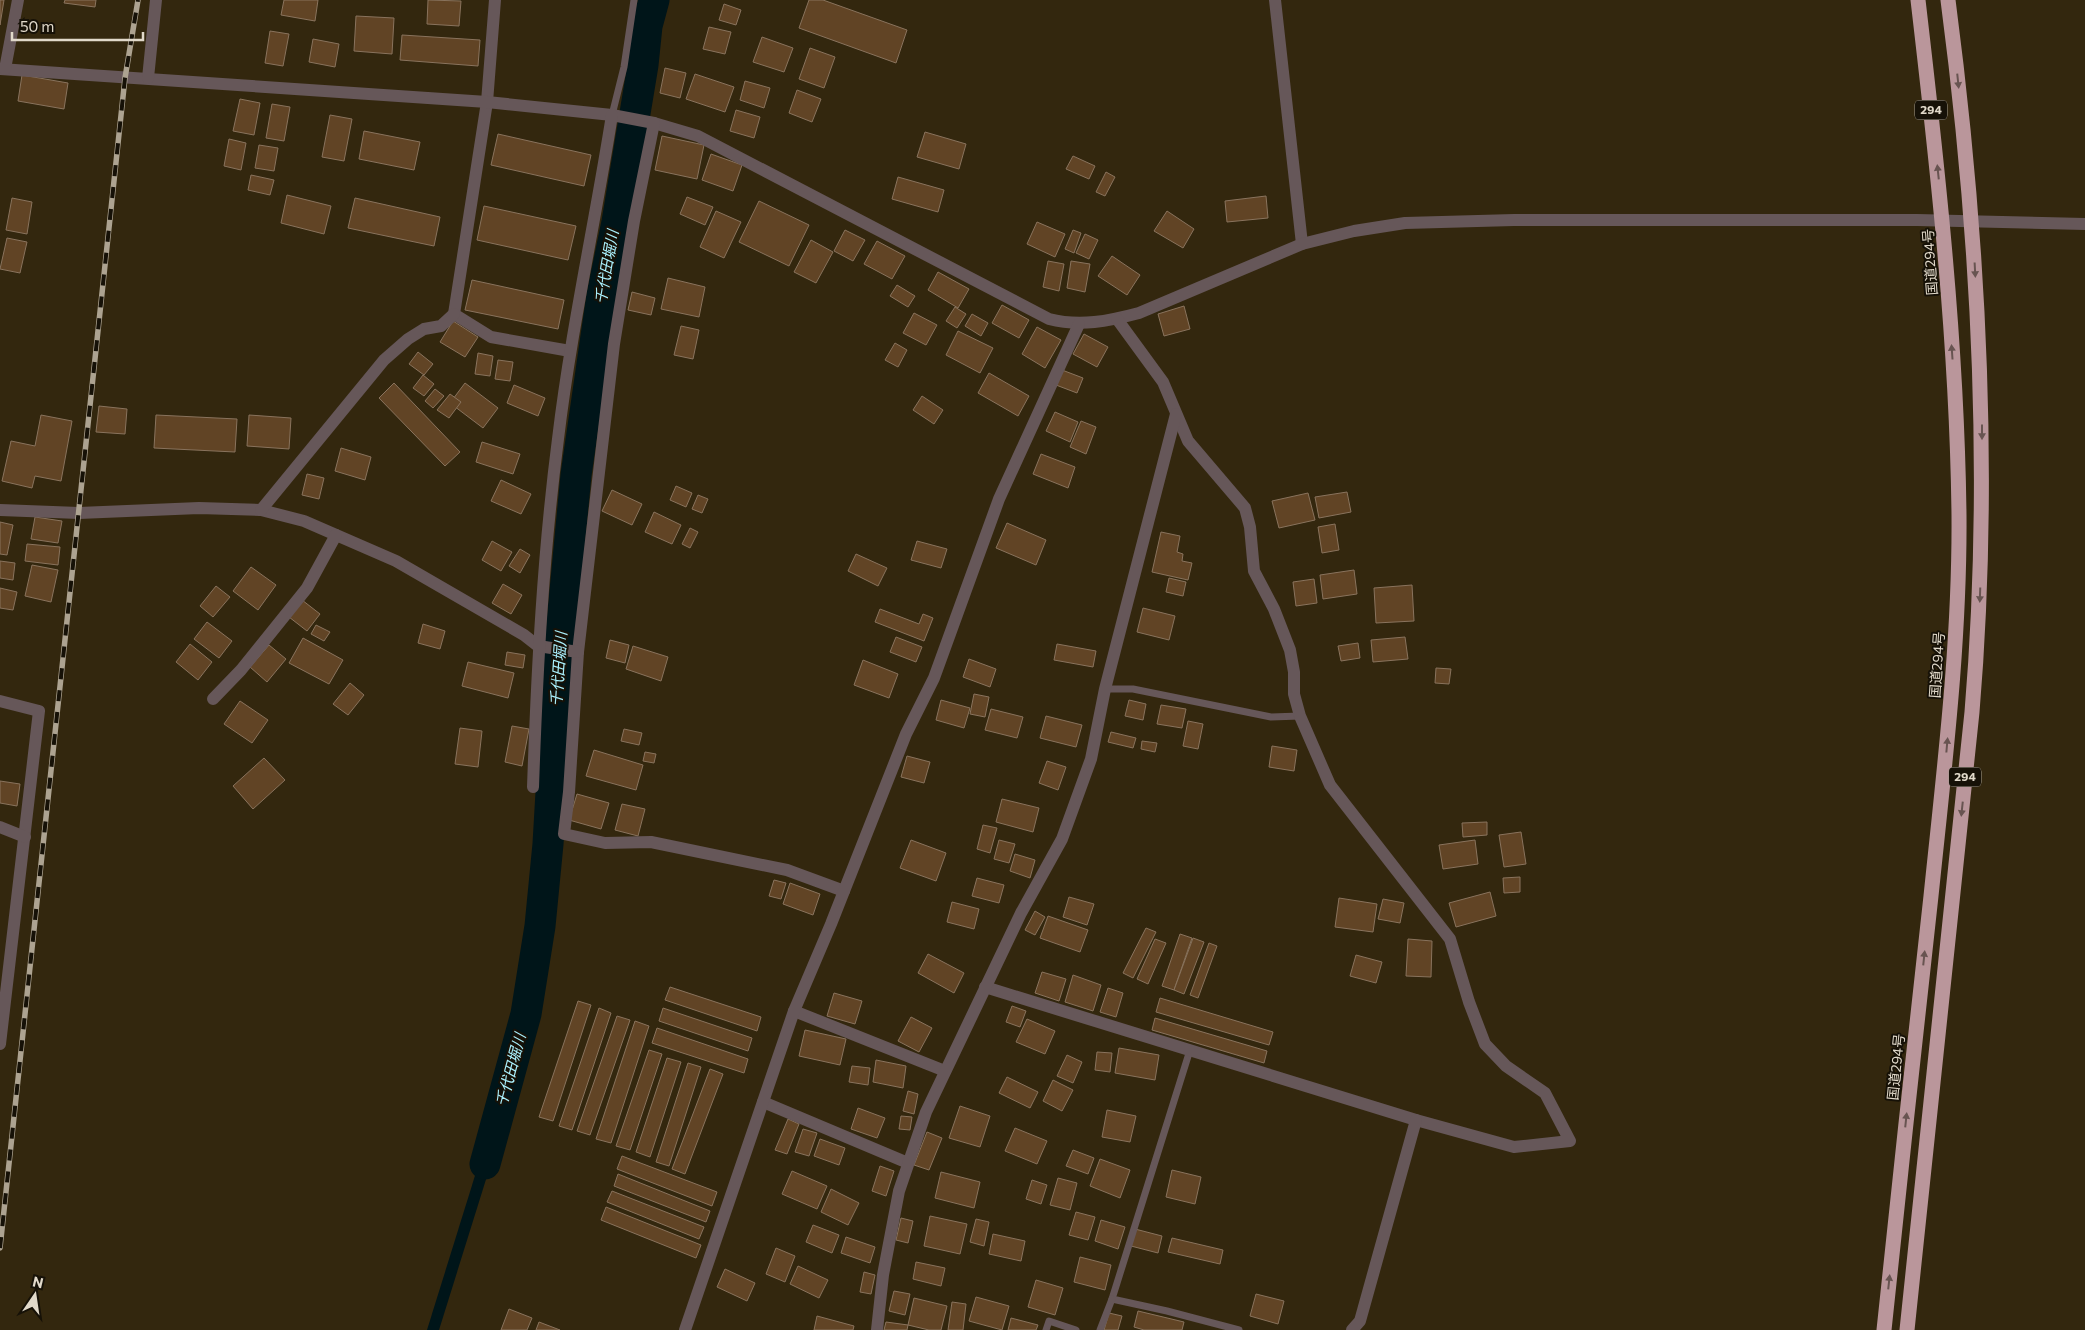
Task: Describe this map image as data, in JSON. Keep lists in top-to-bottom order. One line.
{"streets":{"highway":["294","国道294号"]},"water":["千代田堀川"],"scale_bar":"50 m","north":"top"}
